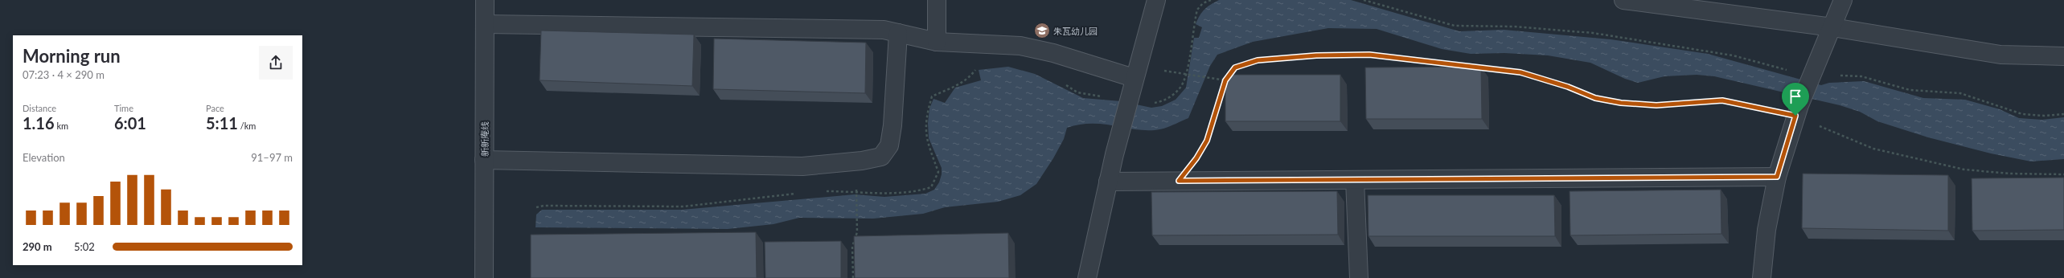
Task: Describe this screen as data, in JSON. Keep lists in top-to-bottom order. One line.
{"streets":{"street":["新新庵线"]},"places":{"school or university":["朱瓦幼儿园"]},"page":{"heading":["Morning run","07:23 · 4 × 290 m"],"stats":[["Distance","1.16 km"],["Time","6:01"],["Pace","5:11 /km"]],"chart":["Elevation","91–97 m"],"list":[{"name":"290 m","note":"5:02"}]}}
